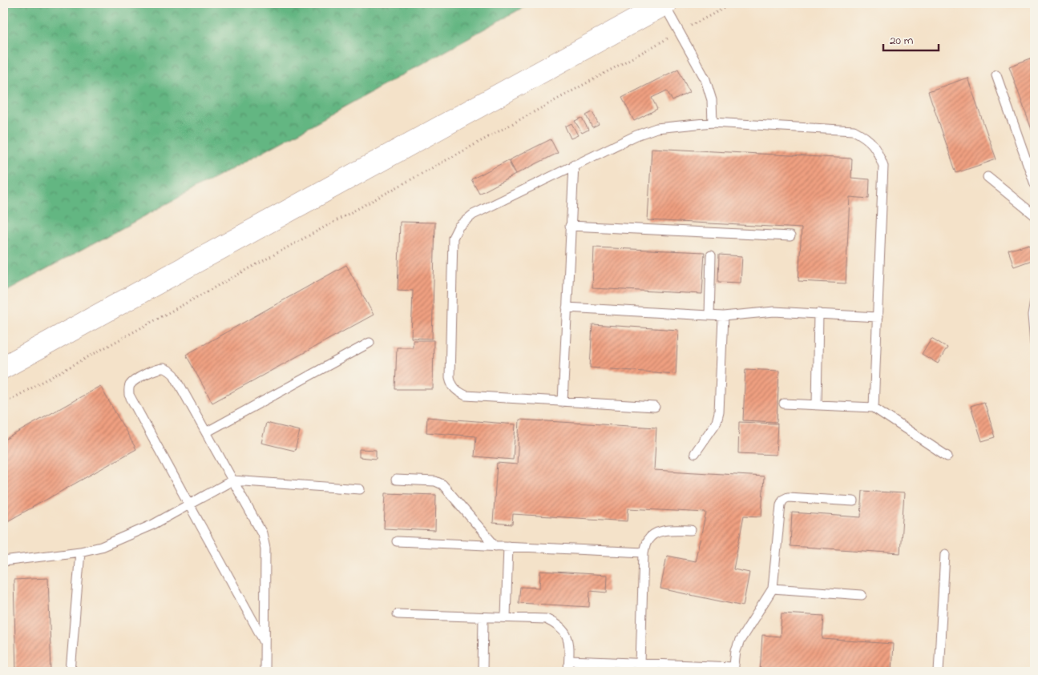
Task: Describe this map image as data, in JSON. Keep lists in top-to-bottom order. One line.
{"scale_bar":"20 m"}
